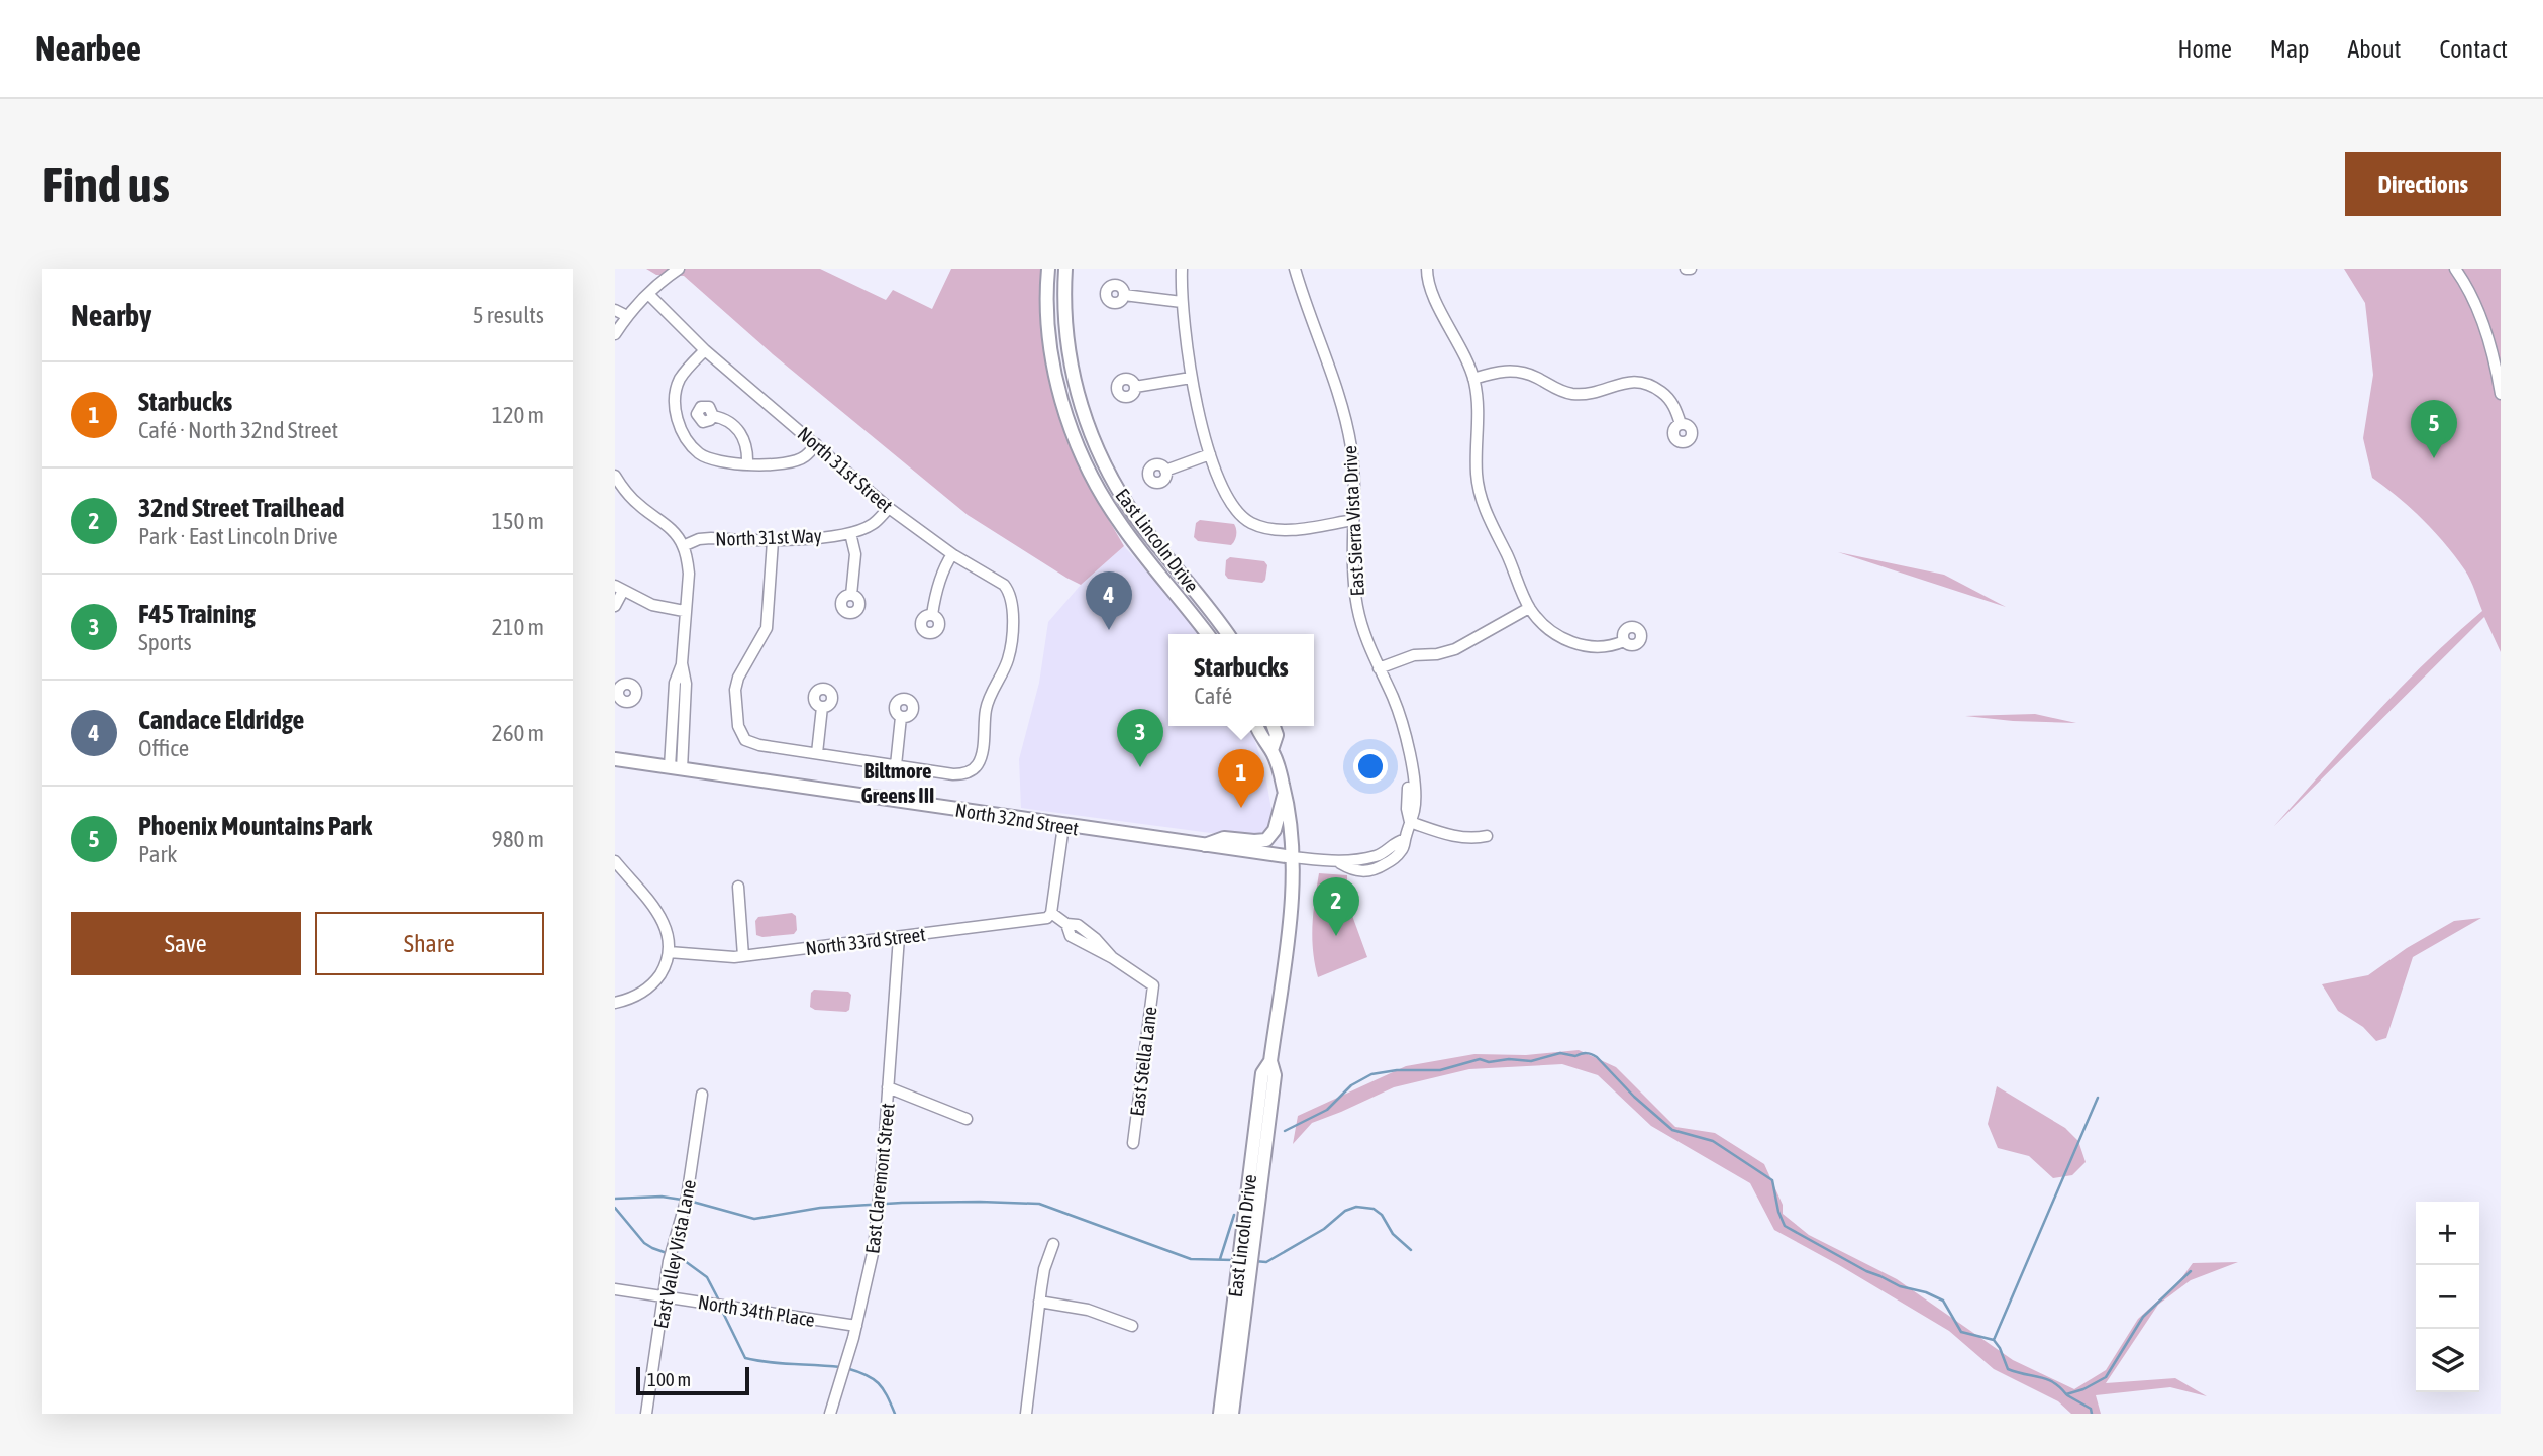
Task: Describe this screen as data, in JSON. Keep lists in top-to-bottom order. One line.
{"streets":{"main road":["East Lincoln Drive","North 32nd Street"],"street":["North 31st Street","East Sierra Vista Drive","North 31st Way","North 33rd Street","East Stella Lane","East Claremont Street","East Valley Vista Lane","North 34th Place"]},"crossings":[["North 31st Street","North 31st Way"],["East Sierra Vista Drive","East Lincoln Drive"],["East Sierra Vista Drive","North 32nd Street"],["East Lincoln Drive","North 32nd Street"],["North 33rd Street","East Stella Lane"],["North 33rd Street","East Claremont Street"],["East Claremont Street","North 34th Place"],["East Valley Vista Lane","North 34th Place"]],"districts":["Biltmore Greens III"],"scale_bar":"100 m","page":{"header":"Nearbee","nav":["Home","Map","About","Contact"],"buttons":["Directions",["Save","Share"]],"title":"Find us","heading":["Nearby","5 results"],"list":[{"mark":"1","name":"Starbucks","note":"Café · North 32nd Street","value":"120 m"},{"mark":"2","name":"32nd Street Trailhead","note":"Park · East Lincoln Drive","value":"150 m"},{"mark":"3","name":"F45 Training","note":"Sports","value":"210 m"},{"mark":"4","name":"Candace Eldridge","note":"Office","value":"260 m"},{"mark":"5","name":"Phoenix Mountains Park","note":"Park","value":"980 m"}],"pins":["5","4","3","1","2"],"popup":["Starbucks","Café"],"map_buttons":["+","−"],"scale":"100 m"}}
